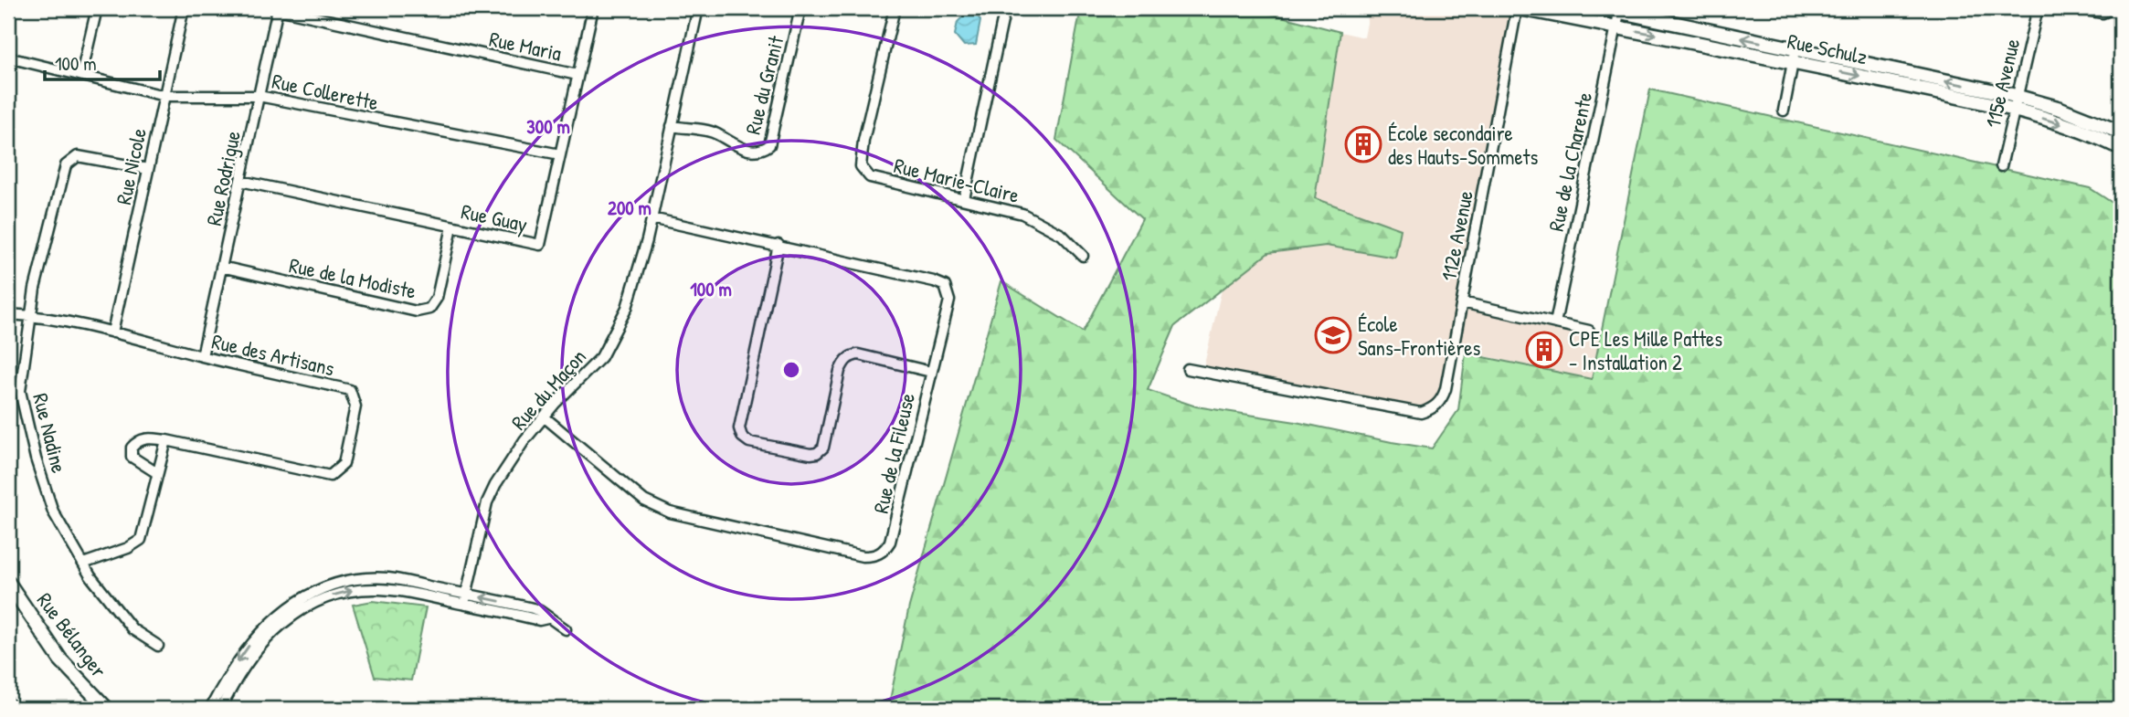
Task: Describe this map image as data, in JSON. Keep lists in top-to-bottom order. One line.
{"streets":{"street":["Rue Maria","Rue Schulz","115e Avenue","Rue du Granit","Rue Collerette","Rue de la Charente","Rue Nicole","Rue Rodrigue","Rue Marie-Claire","Rue Guay","112e Avenue","Rue de la Modiste","Rue des Artisans","Rue du Maçon","Rue Nadine","Rue de la Fileuse","Rue Bélanger"]},"crossings":[["Rue Maria","Rue Rodrigue"],["Rue Maria","Rue Guay"],["Rue Schulz","115e Avenue"],["Rue Schulz","Rue de la Charente"],["Rue Schulz","112e Avenue"],["Rue du Granit","Rue du Maçon"],["Rue Collerette","Rue Nicole"],["Rue Collerette","Rue Rodrigue"],["Rue Collerette","Rue Guay"],["Rue Nicole","Rue des Artisans"],["Rue Nicole","Rue Nadine"],["Rue Rodrigue","Rue Guay"],["Rue Rodrigue","Rue de la Modiste"],["Rue Rodrigue","Rue des Artisans"],["Rue Guay","Rue de la Modiste"],["Rue des Artisans","Rue Nadine"],["Rue du Maçon","Rue de la Fileuse"]],"places":{"building":["École secondaire des Hauts-Sommets","CPE Les Mille Pattes - Installation 2"],"school or university":["École Sans-Frontières"]},"scale_bar":"100 m","rings":["300 m","200 m","100 m"]}
